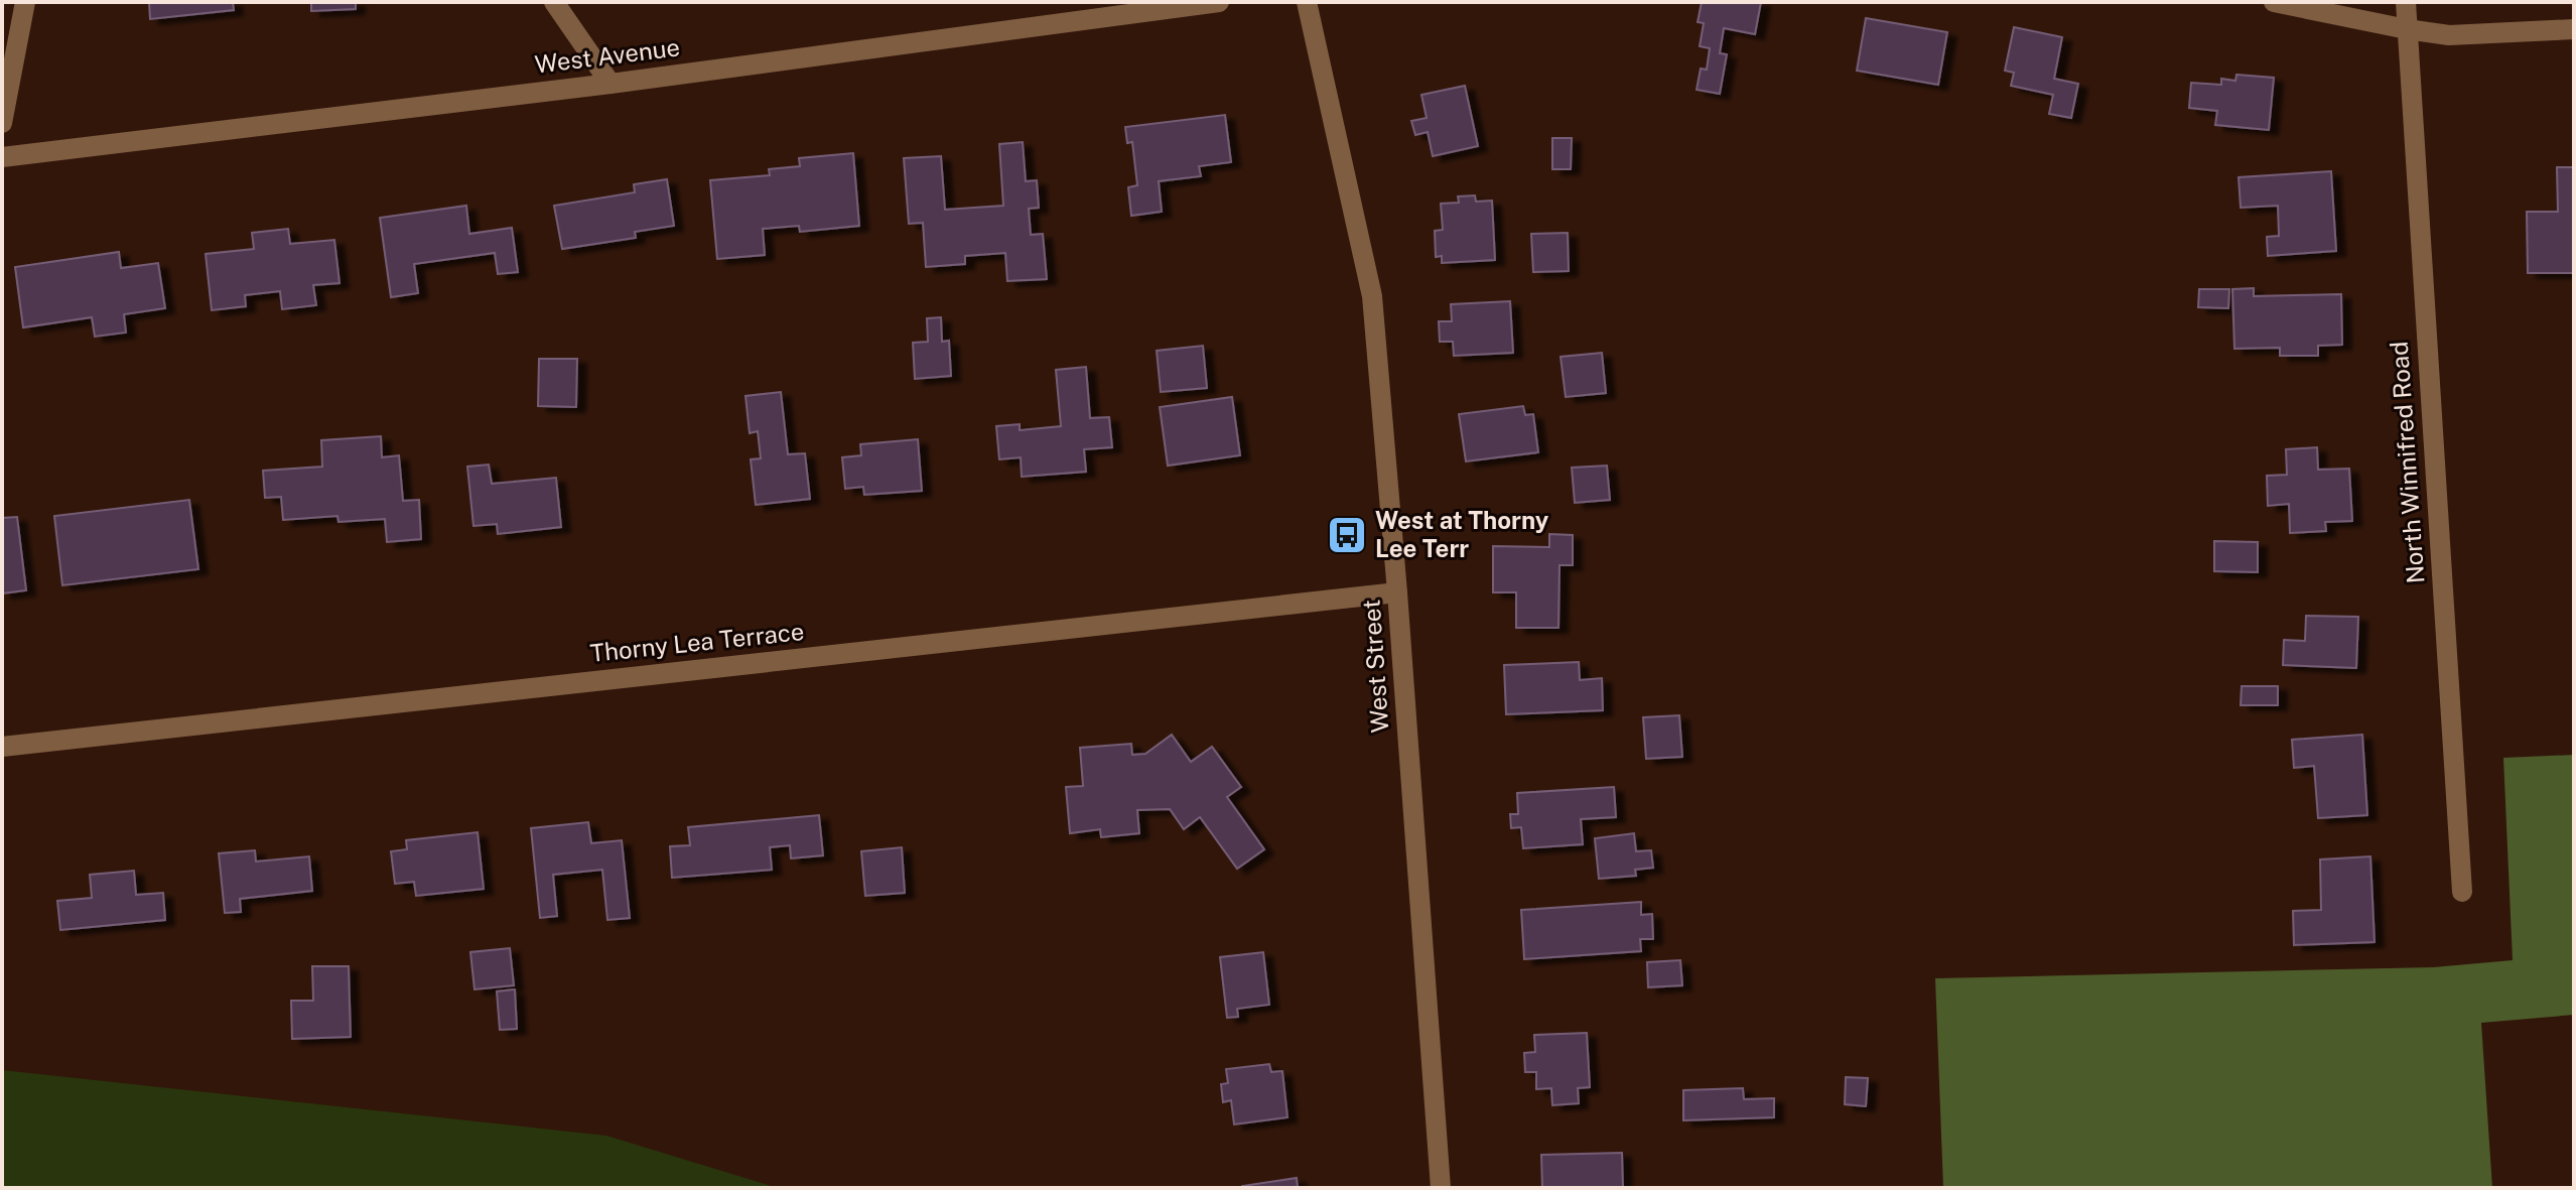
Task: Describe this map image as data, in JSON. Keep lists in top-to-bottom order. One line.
{"streets":{"street":["West Avenue","North Winnifred Road","Thorny Lea Terrace","West Street"]},"crossings":[["Thorny Lea Terrace","West Street"]],"places":{"bus stop":["West at Thorny Lee Terr"]}}
